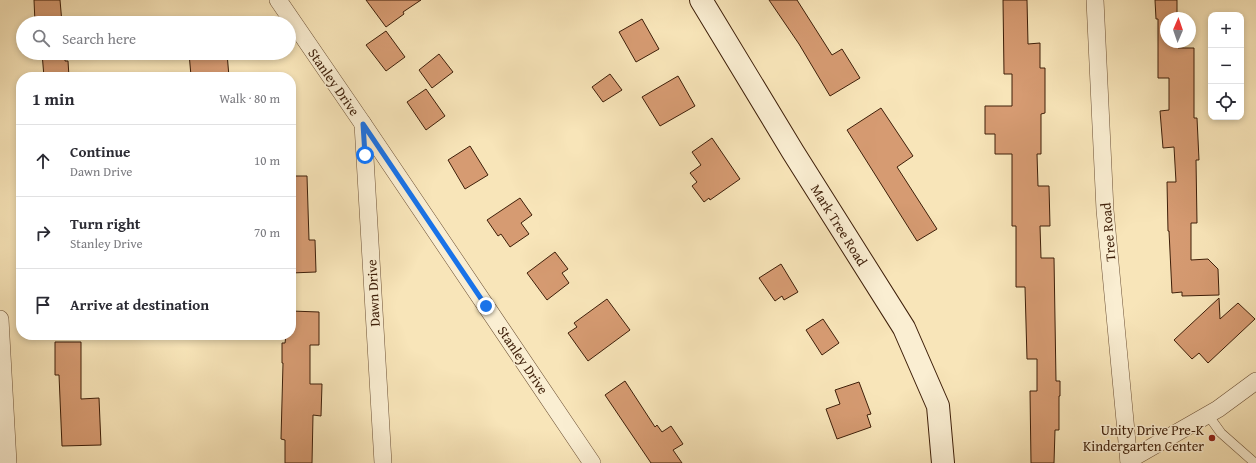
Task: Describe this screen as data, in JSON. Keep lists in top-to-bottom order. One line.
{"streets":{"street":["Stanley Drive","Mark Tree Road","Tree Road","Dawn Drive"]},"crossings":[["Stanley Drive","Dawn Drive"]],"places":["Unity Drive Pre-K Kindergarten Center"],"north":"top","page":{"map_buttons":["+","−"],"search":"Search here","heading":["1 min","Walk · 80 m"],"list":[["Continue","Dawn Drive","10 m"],["Turn right","Stanley Drive","70 m"],"Arrive at destination"]}}
